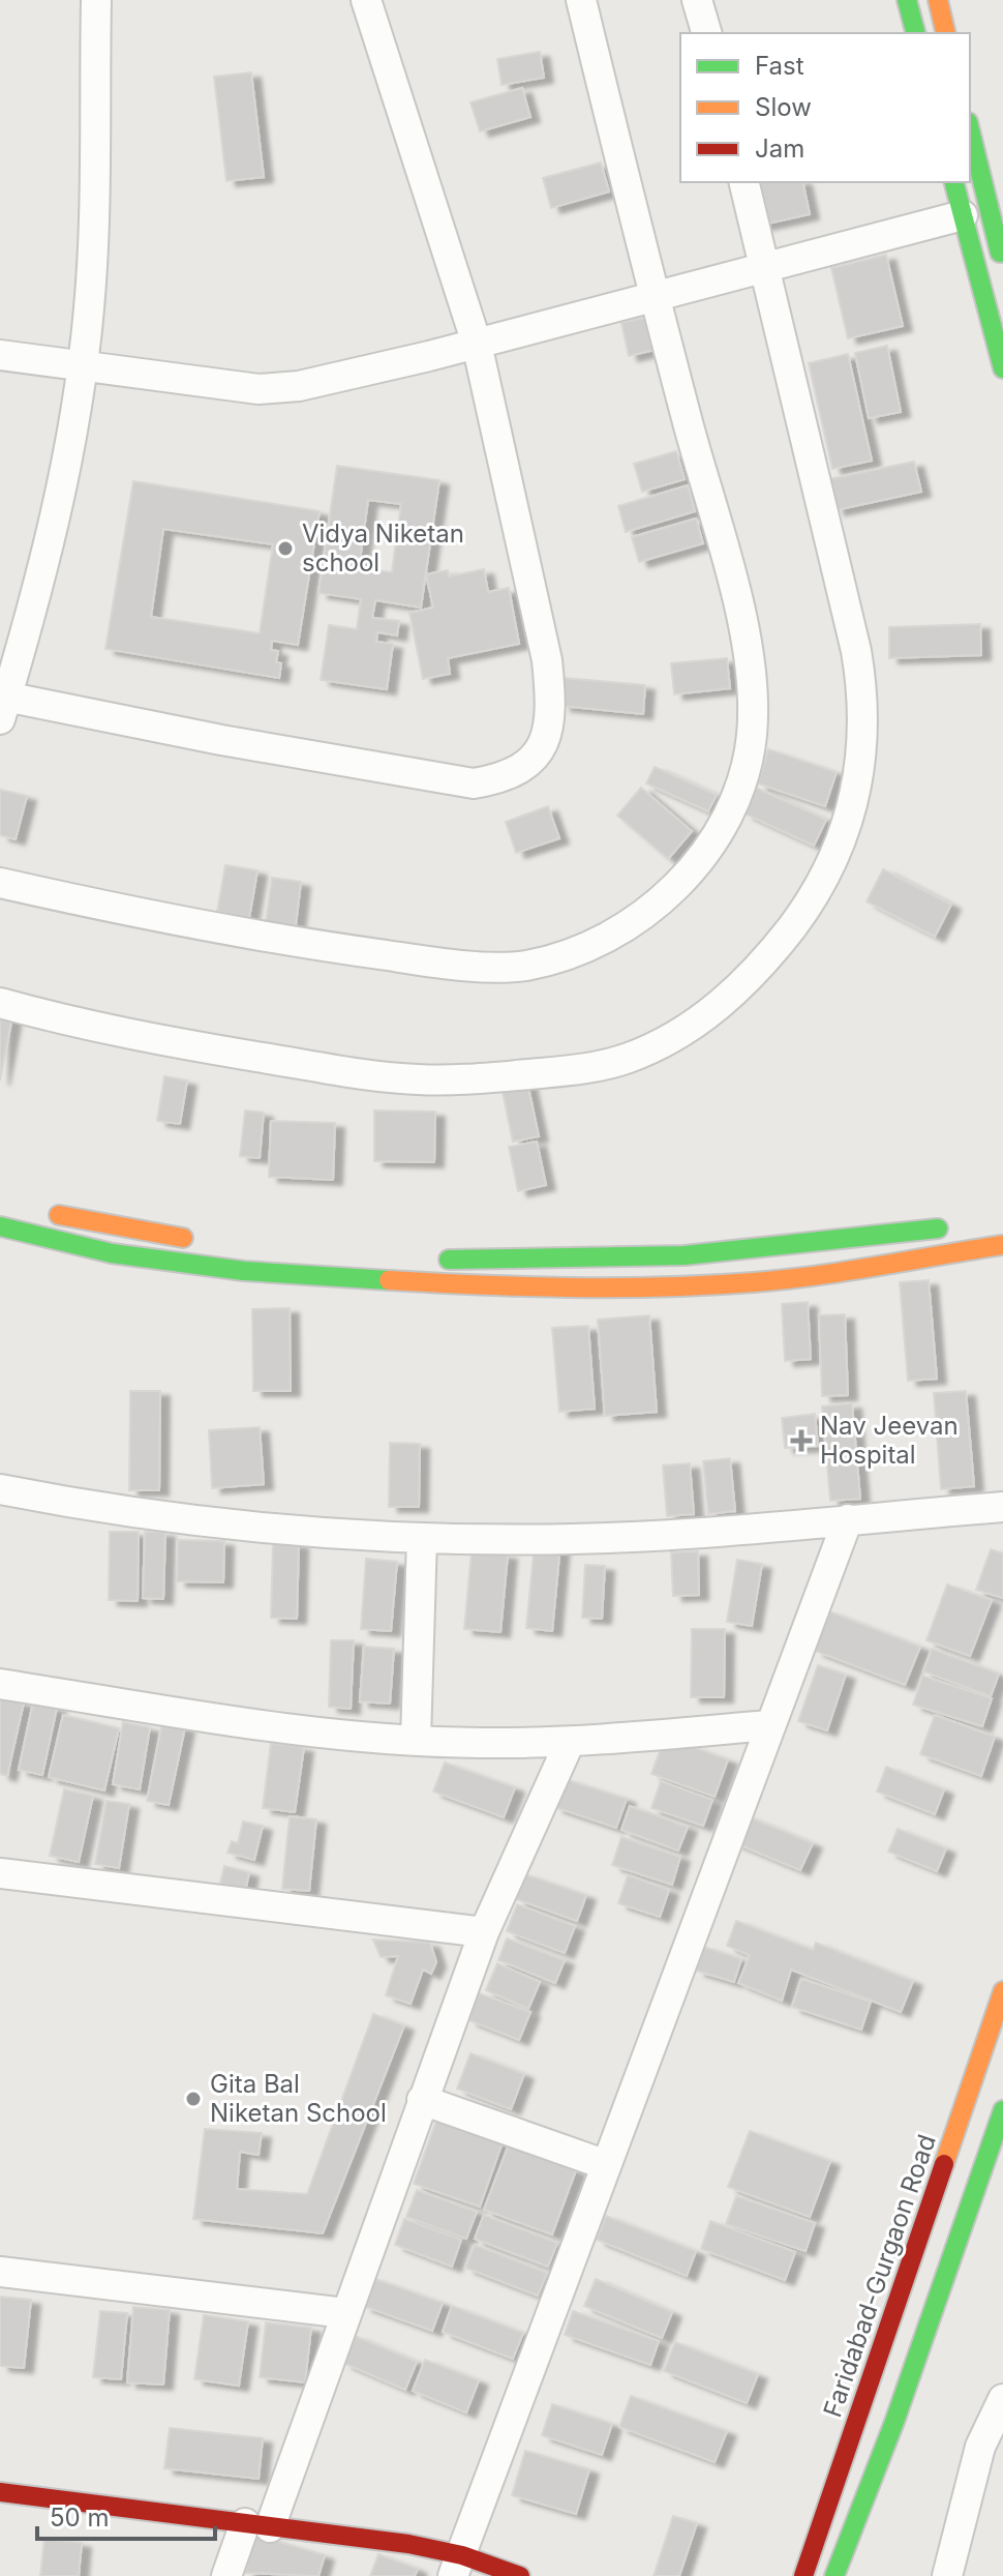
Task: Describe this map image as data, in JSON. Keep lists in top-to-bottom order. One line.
{"streets":{"street":["Faridabad-Gurgaon Road"]},"places":{"other":["Vidya Niketan school","Gita Bal Niketan School"],"health":["Nav Jeevan Hospital"]},"legend":["Fast","Slow","Jam"],"scale_bar":"50 m"}
